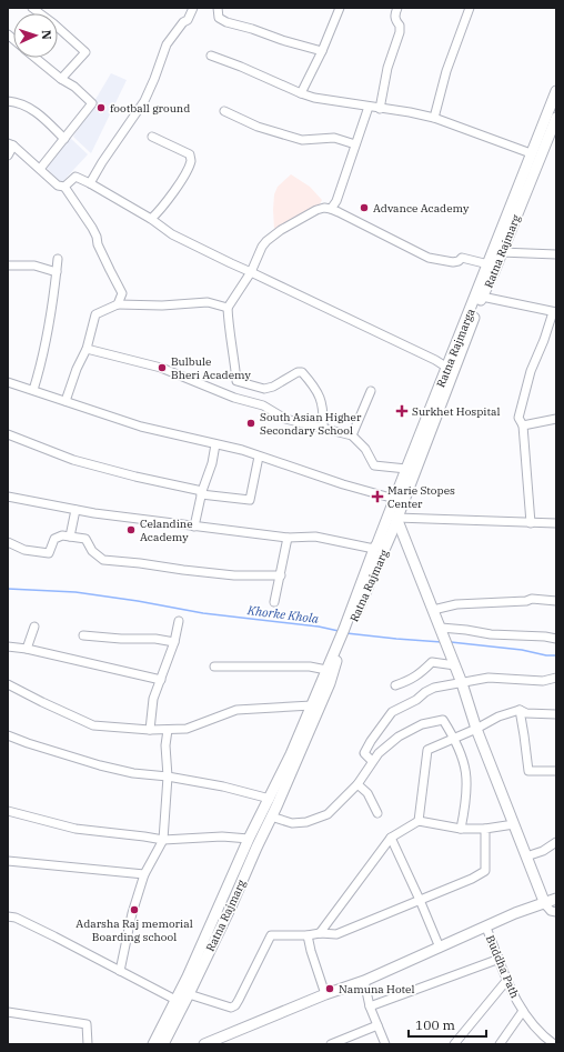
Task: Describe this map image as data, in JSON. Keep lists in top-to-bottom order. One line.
{"streets":{"main road":["Ratna Rajmarg","Ratna Rajmarga"],"street":["Buddha Path"]},"crossings":[["Ratna Rajmarg","Ratna Rajmarga"]],"water":["Khorke Khola"],"places":{"other":["football ground","Advance Academy","Bulbule Bheri Academy","South Asian Higher Secondary School","Celandine Academy","Adarsha Raj memorial Boarding school","Namuna Hotel"],"health":["Surkhet Hospital","Marie Stopes Center"]},"scale_bar":"100 m","north":"right"}
